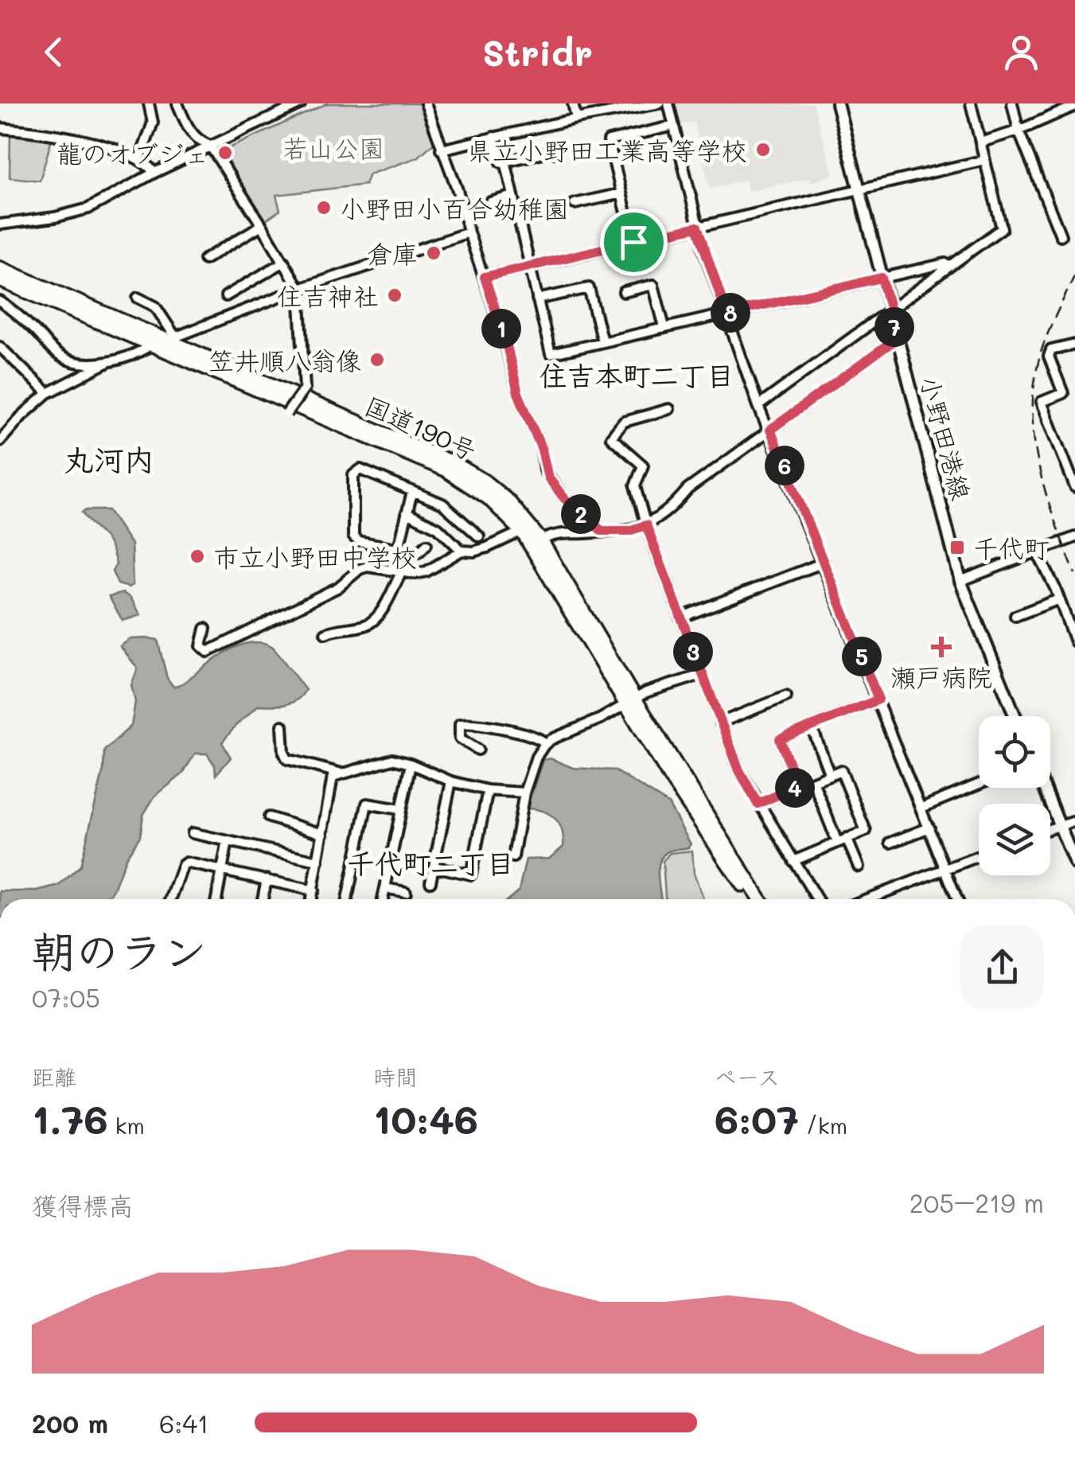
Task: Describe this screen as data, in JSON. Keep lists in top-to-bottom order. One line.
{"streets":{"highway":["国道190号"],"main road":["小野田港線"]},"districts":["住吉本町二丁目","丸河内","千代町二丁目"],"parks":["若山公園"],"places":{"other":["県立小野田工業高等学校","龍のオブジェ","小野田小百合幼稚園","倉庫","住吉神社","笠井順八翁像","市立小野田中学校"],"transit":["千代町"],"health":["瀬戸病院"]},"page":{"header":"Stridr","pins":["8","7","1","6","2","3","5","4"],"heading":["朝のラン","07:05"],"stats":[["距離","1.76 km"],["時間","10:46"],["ペース","6:07 /km"]],"chart":["獲得標高","205–219 m"],"list":[{"name":"200 m","note":"6:41"}]}}
